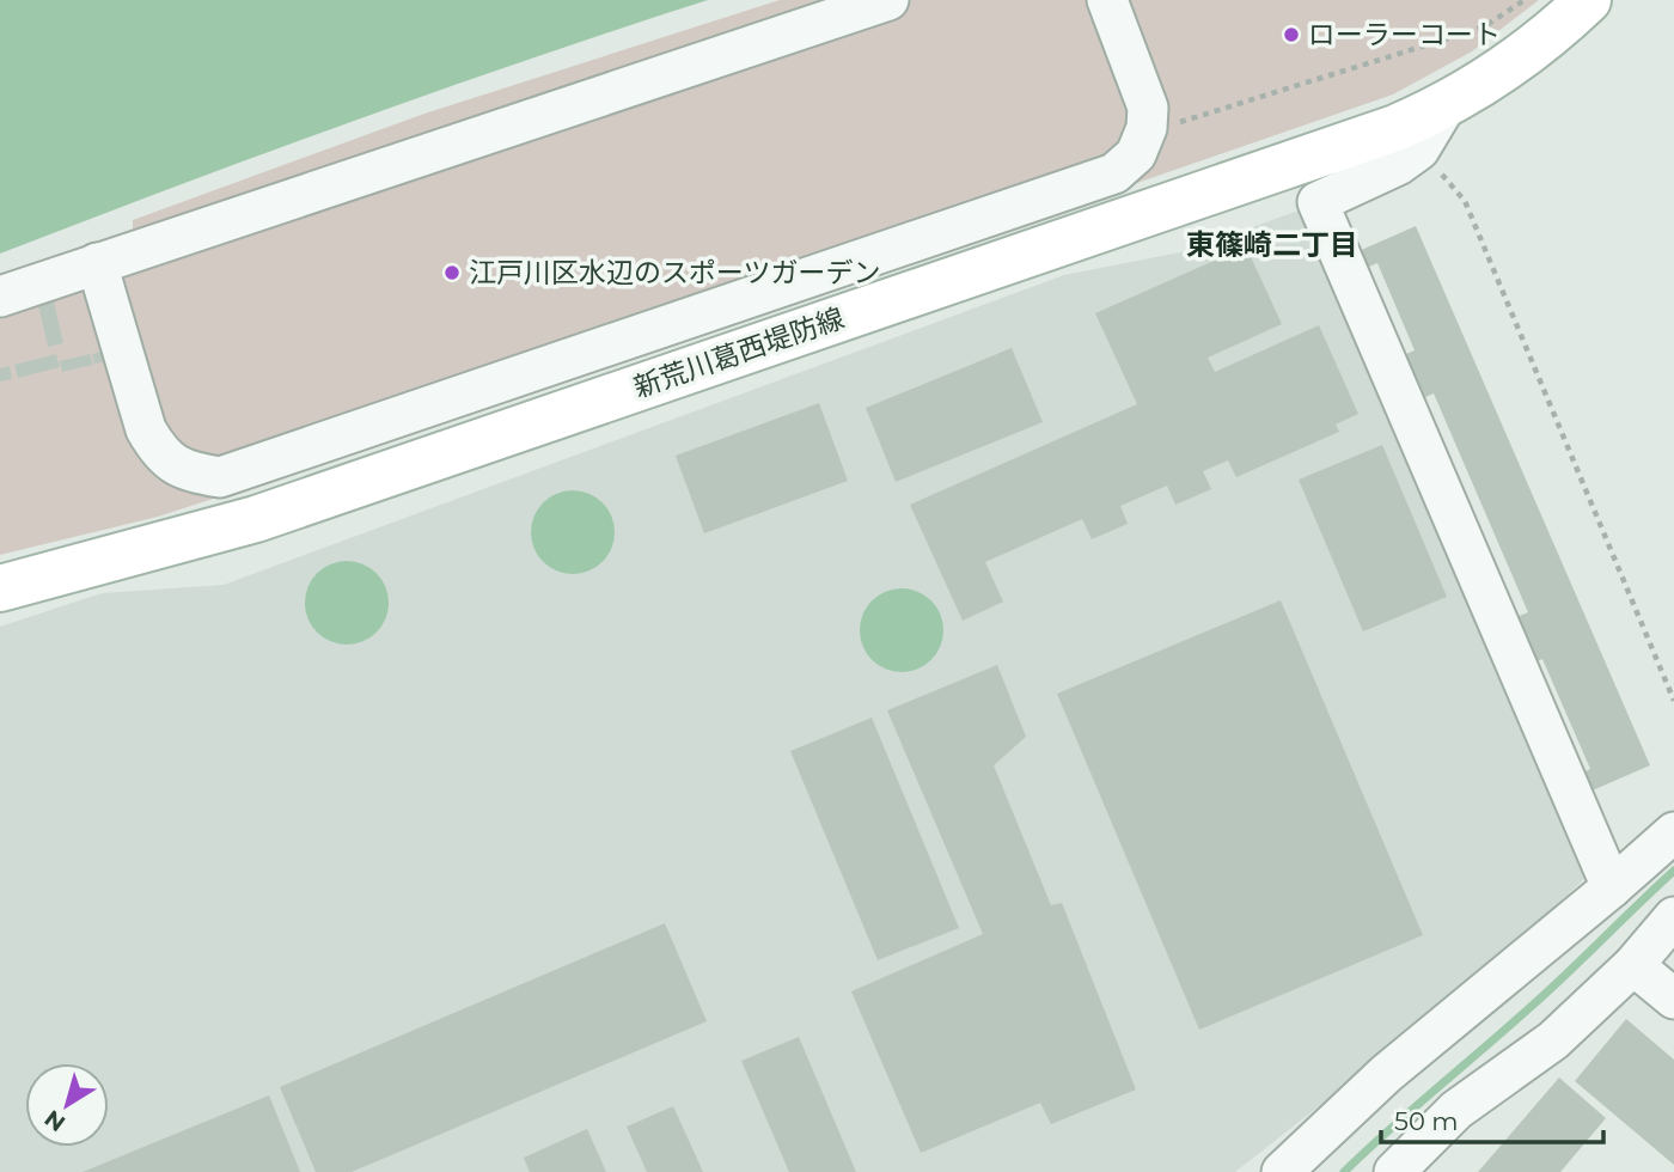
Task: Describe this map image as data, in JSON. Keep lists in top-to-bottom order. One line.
{"streets":{"main road":["新荒川葛西堤防線"]},"districts":["東篠崎二丁目"],"places":["ローラーコート","江戸川区水辺のスポーツガーデン"],"scale_bar":"50 m","north":"bottom left"}
